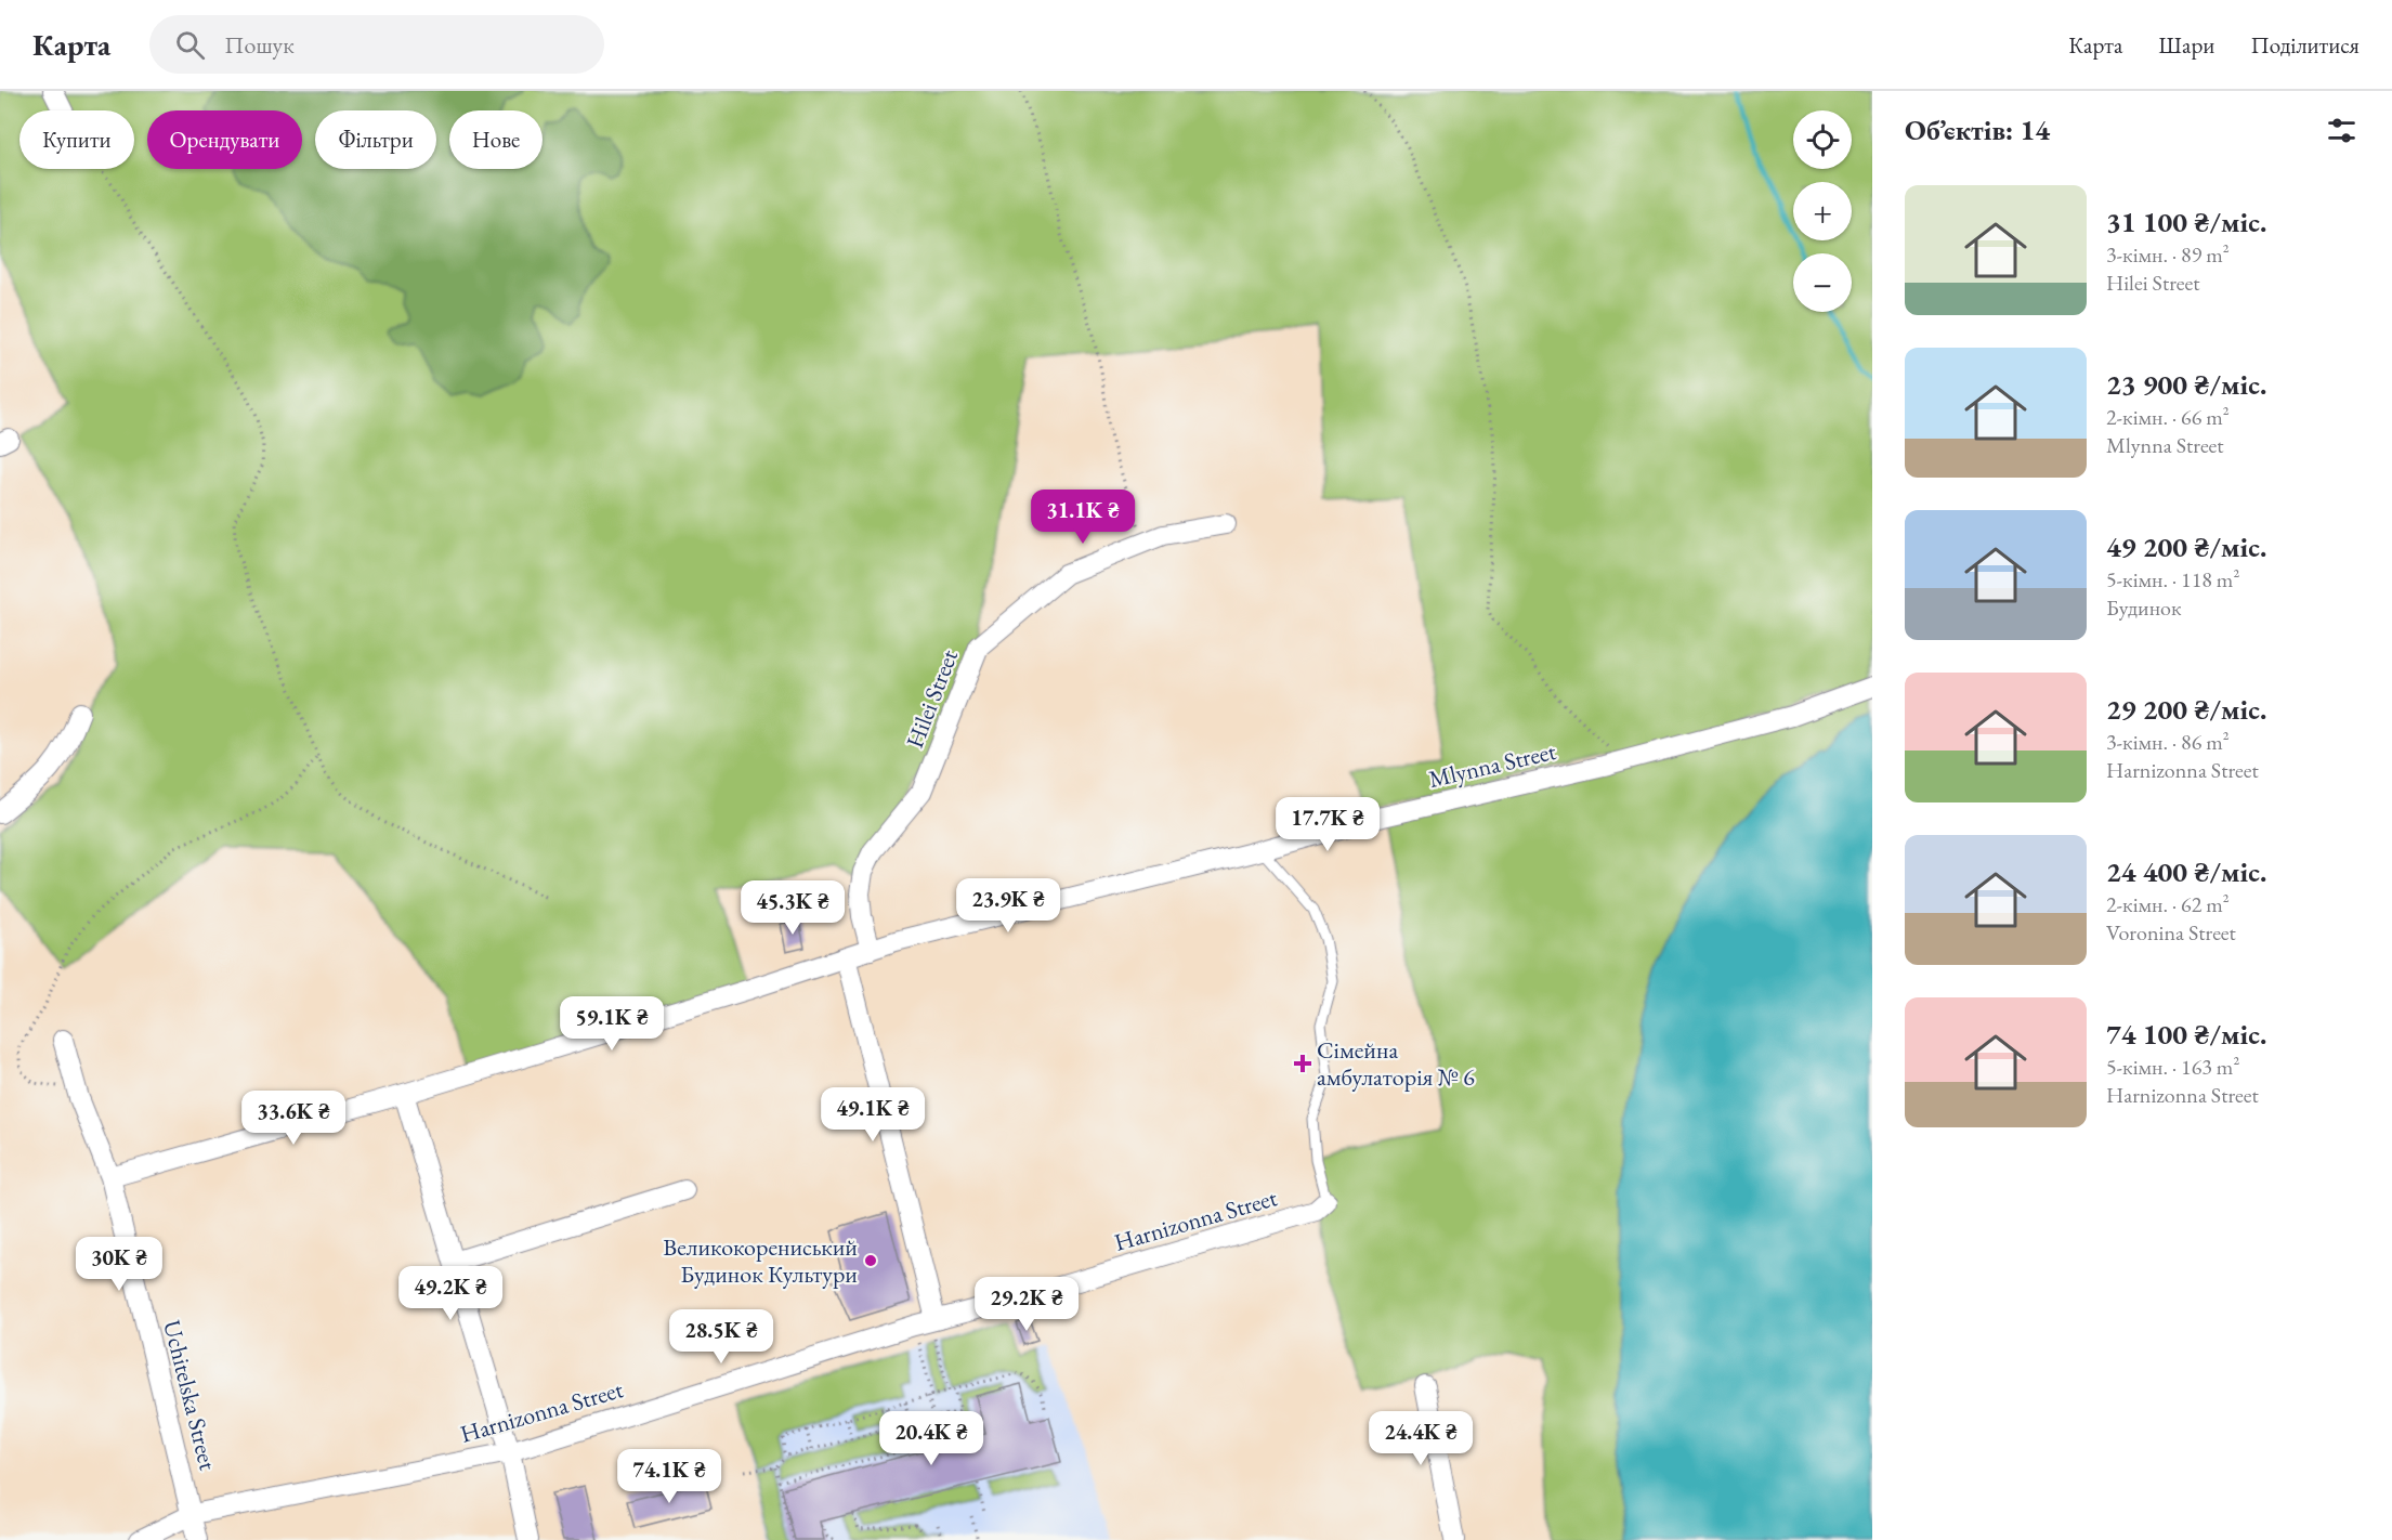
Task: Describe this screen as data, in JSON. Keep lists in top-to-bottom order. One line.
{"streets":{"street":["Hilei Street","Mlynna Street","Harnizonna Street","Uchitelska Street"]},"crossings":[["Hilei Street","Mlynna Street"],["Mlynna Street","Uchitelska Street"],["Harnizonna Street","Uchitelska Street"]],"places":{"health":["Сімейна амбулаторія № 6"],"other":["Великокорениський Будинок Культури"]},"page":{"header":"Карта","search":"Пошук","nav":["Карта","Шари","Поділитися"],"heading":"Об’єктів: 14","map_buttons":["+","−"],"chip":["Купити","Орендувати","Фільтри","Нове"],"list":[{"name":"31 100 ₴/міс.","note":"3-кімн. · 89 m² · Hilei Street"},{"name":"23 900 ₴/міс.","note":"2-кімн. · 66 m² · Mlynna Street"},{"name":"49 200 ₴/міс.","note":"5-кімн. · 118 m² · Будинок"},{"name":"29 200 ₴/міс.","note":"3-кімн. · 86 m² · Harnizonna Street"},{"name":"24 400 ₴/міс.","note":"2-кімн. · 62 m² · Voronina Street"},{"name":"74 100 ₴/міс.","note":"5-кімн. · 163 m² · Harnizonna Street"}],"price":["31.1K ₴","17.7K ₴","23.9K ₴","45.3K ₴","59.1K ₴","49.1K ₴","33.6K ₴","30K ₴","49.2K ₴","29.2K ₴","28.5K ₴","20.4K ₴","24.4K ₴","74.1K ₴"]}}
